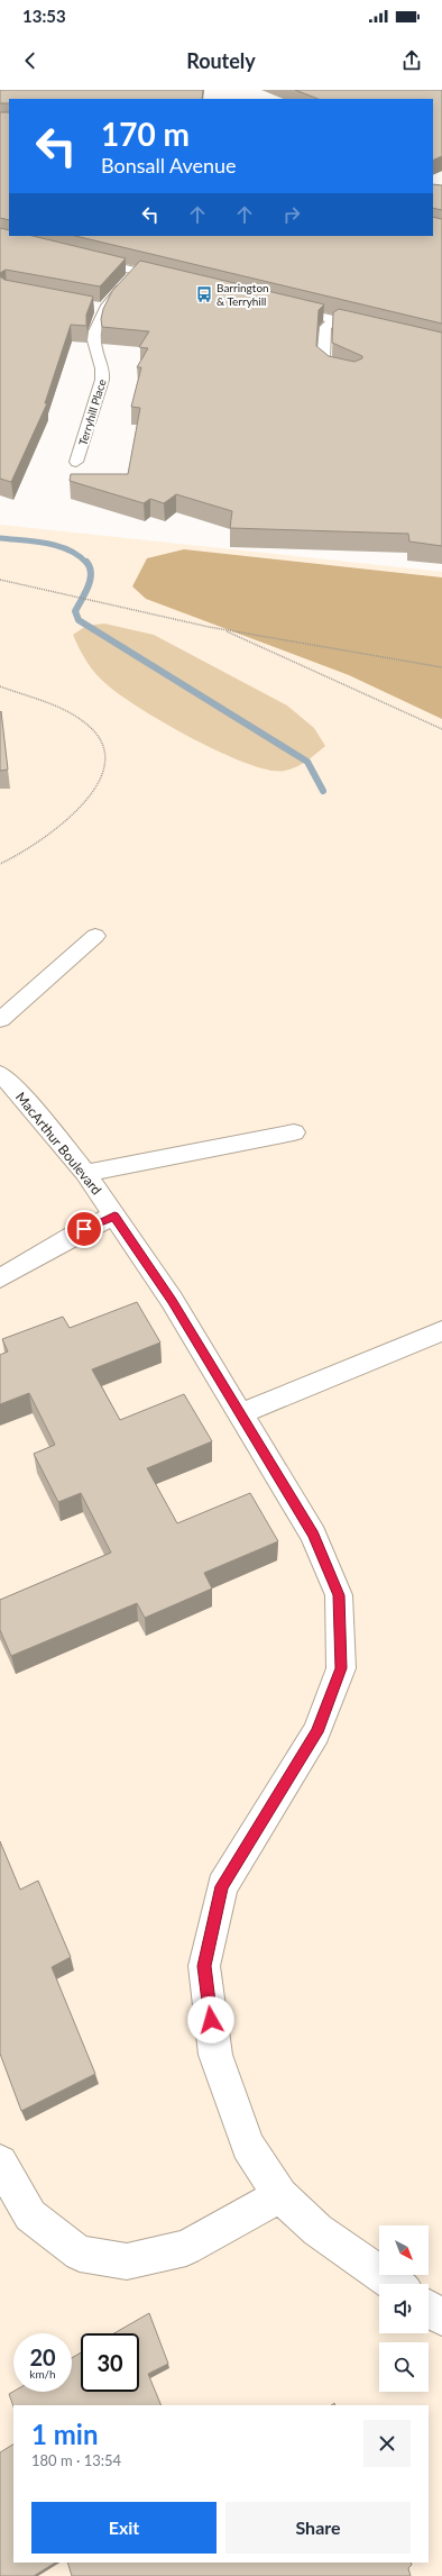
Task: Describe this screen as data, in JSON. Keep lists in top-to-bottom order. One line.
{"streets":{"street":["Terryhill Place","MacArthur Boulevard"]},"places":{"bus stop":["Barrington & Terryhill"]},"north":"bottom right","page":{"status":"13:53","header":"Routely","turn":["170 m","Bonsall Avenue"],"speed":"20 km/h","limit":"30","heading":["1 min","180 m · 13:54"],"buttons":["Exit","Share"]}}
